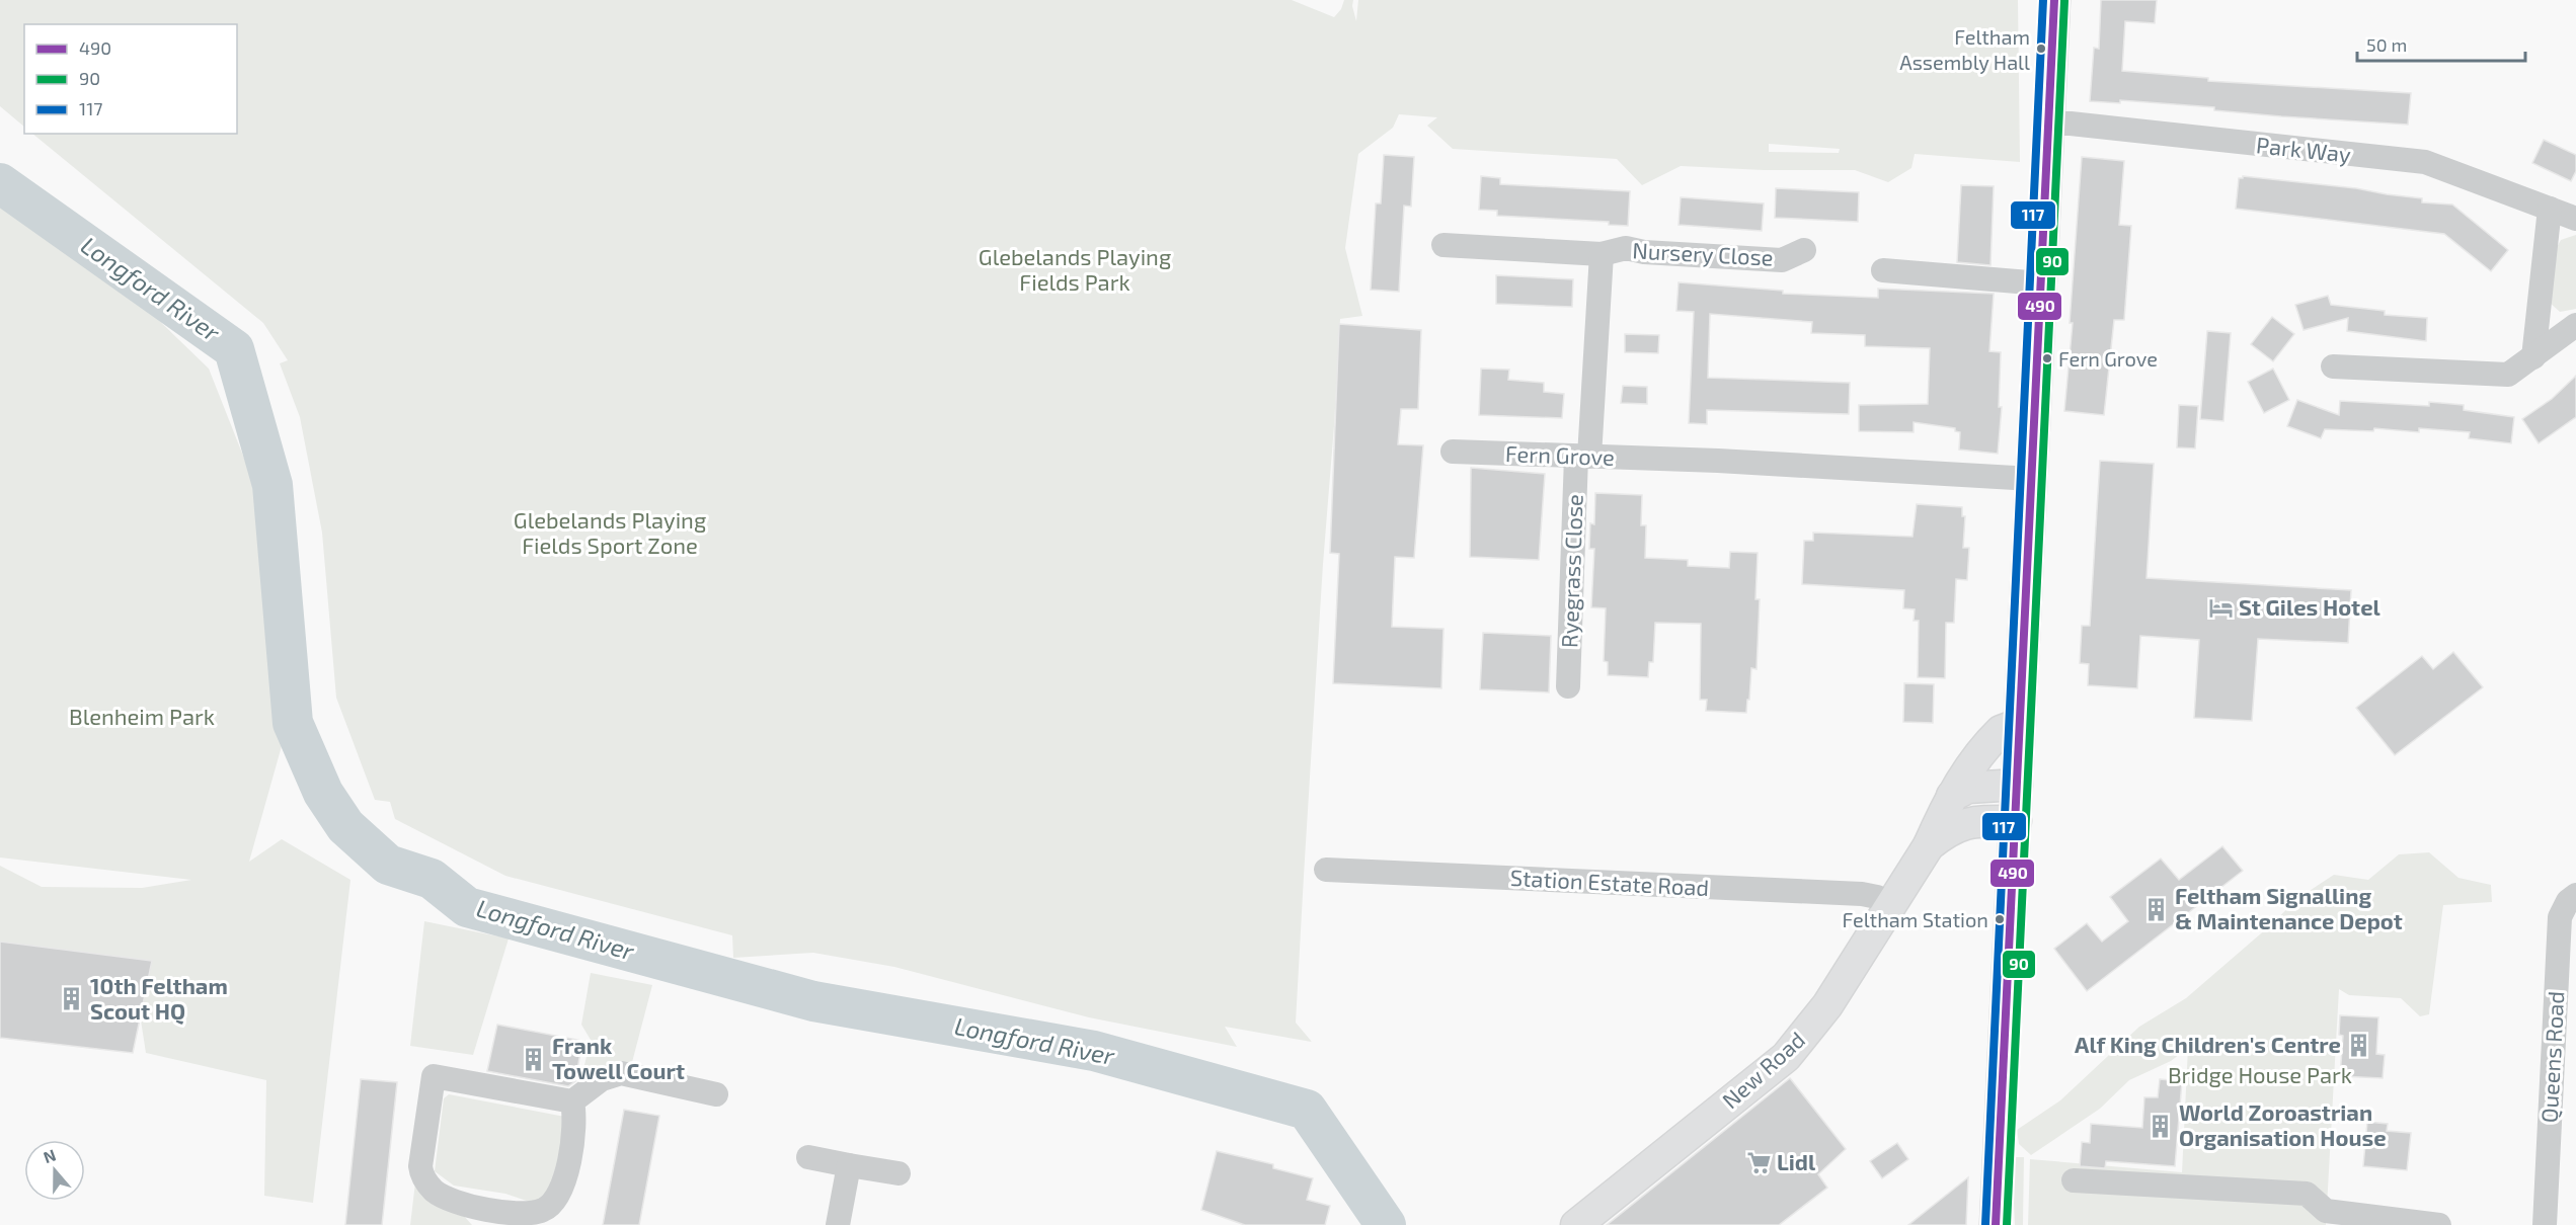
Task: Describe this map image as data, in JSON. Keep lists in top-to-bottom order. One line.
{"streets":{"main road":["New Road"],"street":["Park Way","Nursery Close","Fern Grove","Ryegrass Close","Station Estate Road","Queens Road"]},"crossings":[["Nursery Close","Fern Grove"],["Nursery Close","Ryegrass Close"],["Fern Grove","Ryegrass Close"],["Station Estate Road","New Road"]],"water":["Longford River"],"parks":["Glebelands Playing Fields Park","Glebelands Playing Fields Sport Zone","Blenheim Park","Bridge House Park"],"places":{"other":["Feltham Assembly Hall","Fern Grove","Feltham Station"],"hotel":["St Giles Hotel"],"building":["Feltham Signalling & Maintenance Depot","10th Feltham Scout HQ","Alf King Children's Centre","Frank Towell Court","World Zoroastrian Organisation House"],"supermarket":["Lidl"]},"lines":["transit line 490","transit line 117","transit line 90"],"legend":["490","90","117"],"scale_bar":"50 m","north":"top"}
